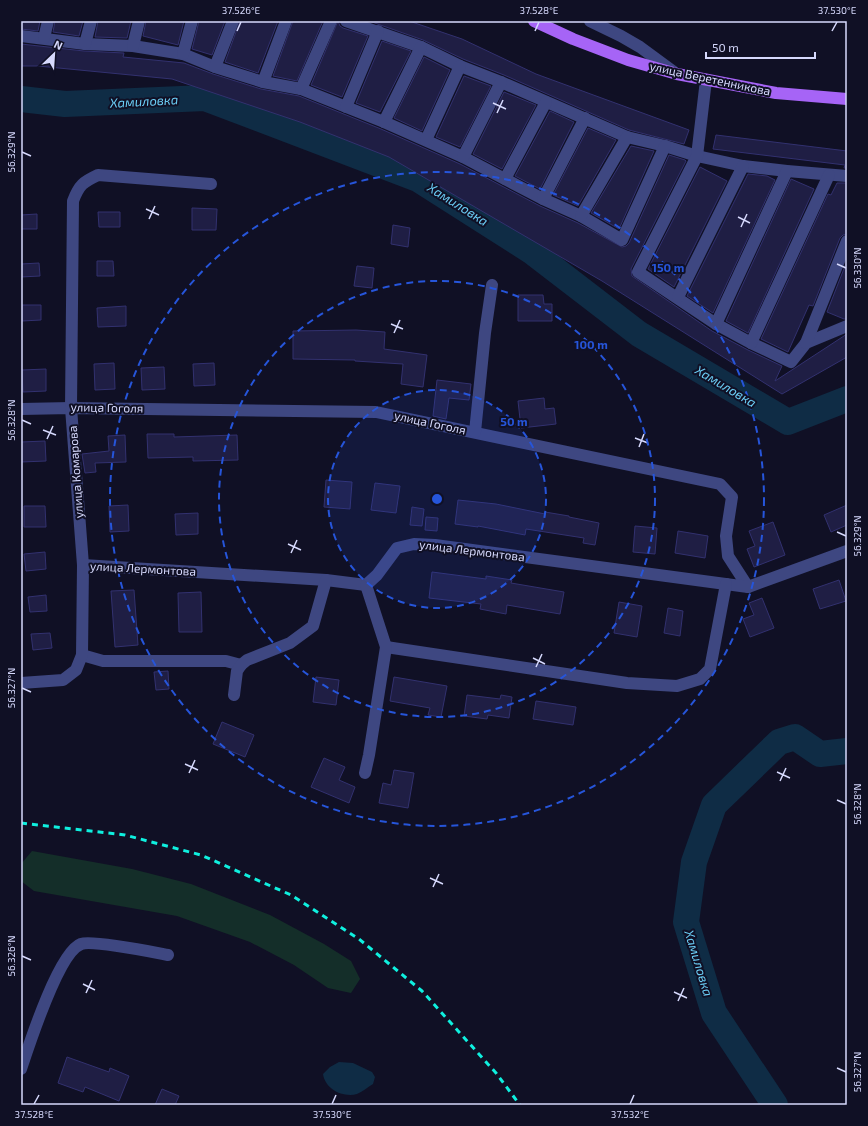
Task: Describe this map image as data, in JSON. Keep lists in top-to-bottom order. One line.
{"streets":{"main road":["улица Веретенникова"],"street":["улица Гоголя","улица Комарова","улица Лермонтова"]},"crossings":[["улица Гоголя","улица Комарова"],["улица Гоголя","улица Лермонтова"],["улица Комарова","улица Лермонтова"]],"water":["Хамиловка"],"scale_bar":"50 m","north":"top right","coordinates":["37.526°E","37.528°E","37.530°E","56.329°N","56.330°N","56.328°N","56.327°N","56.326°N","37.532°E"],"rings":["150 m","100 m","50 m"]}
